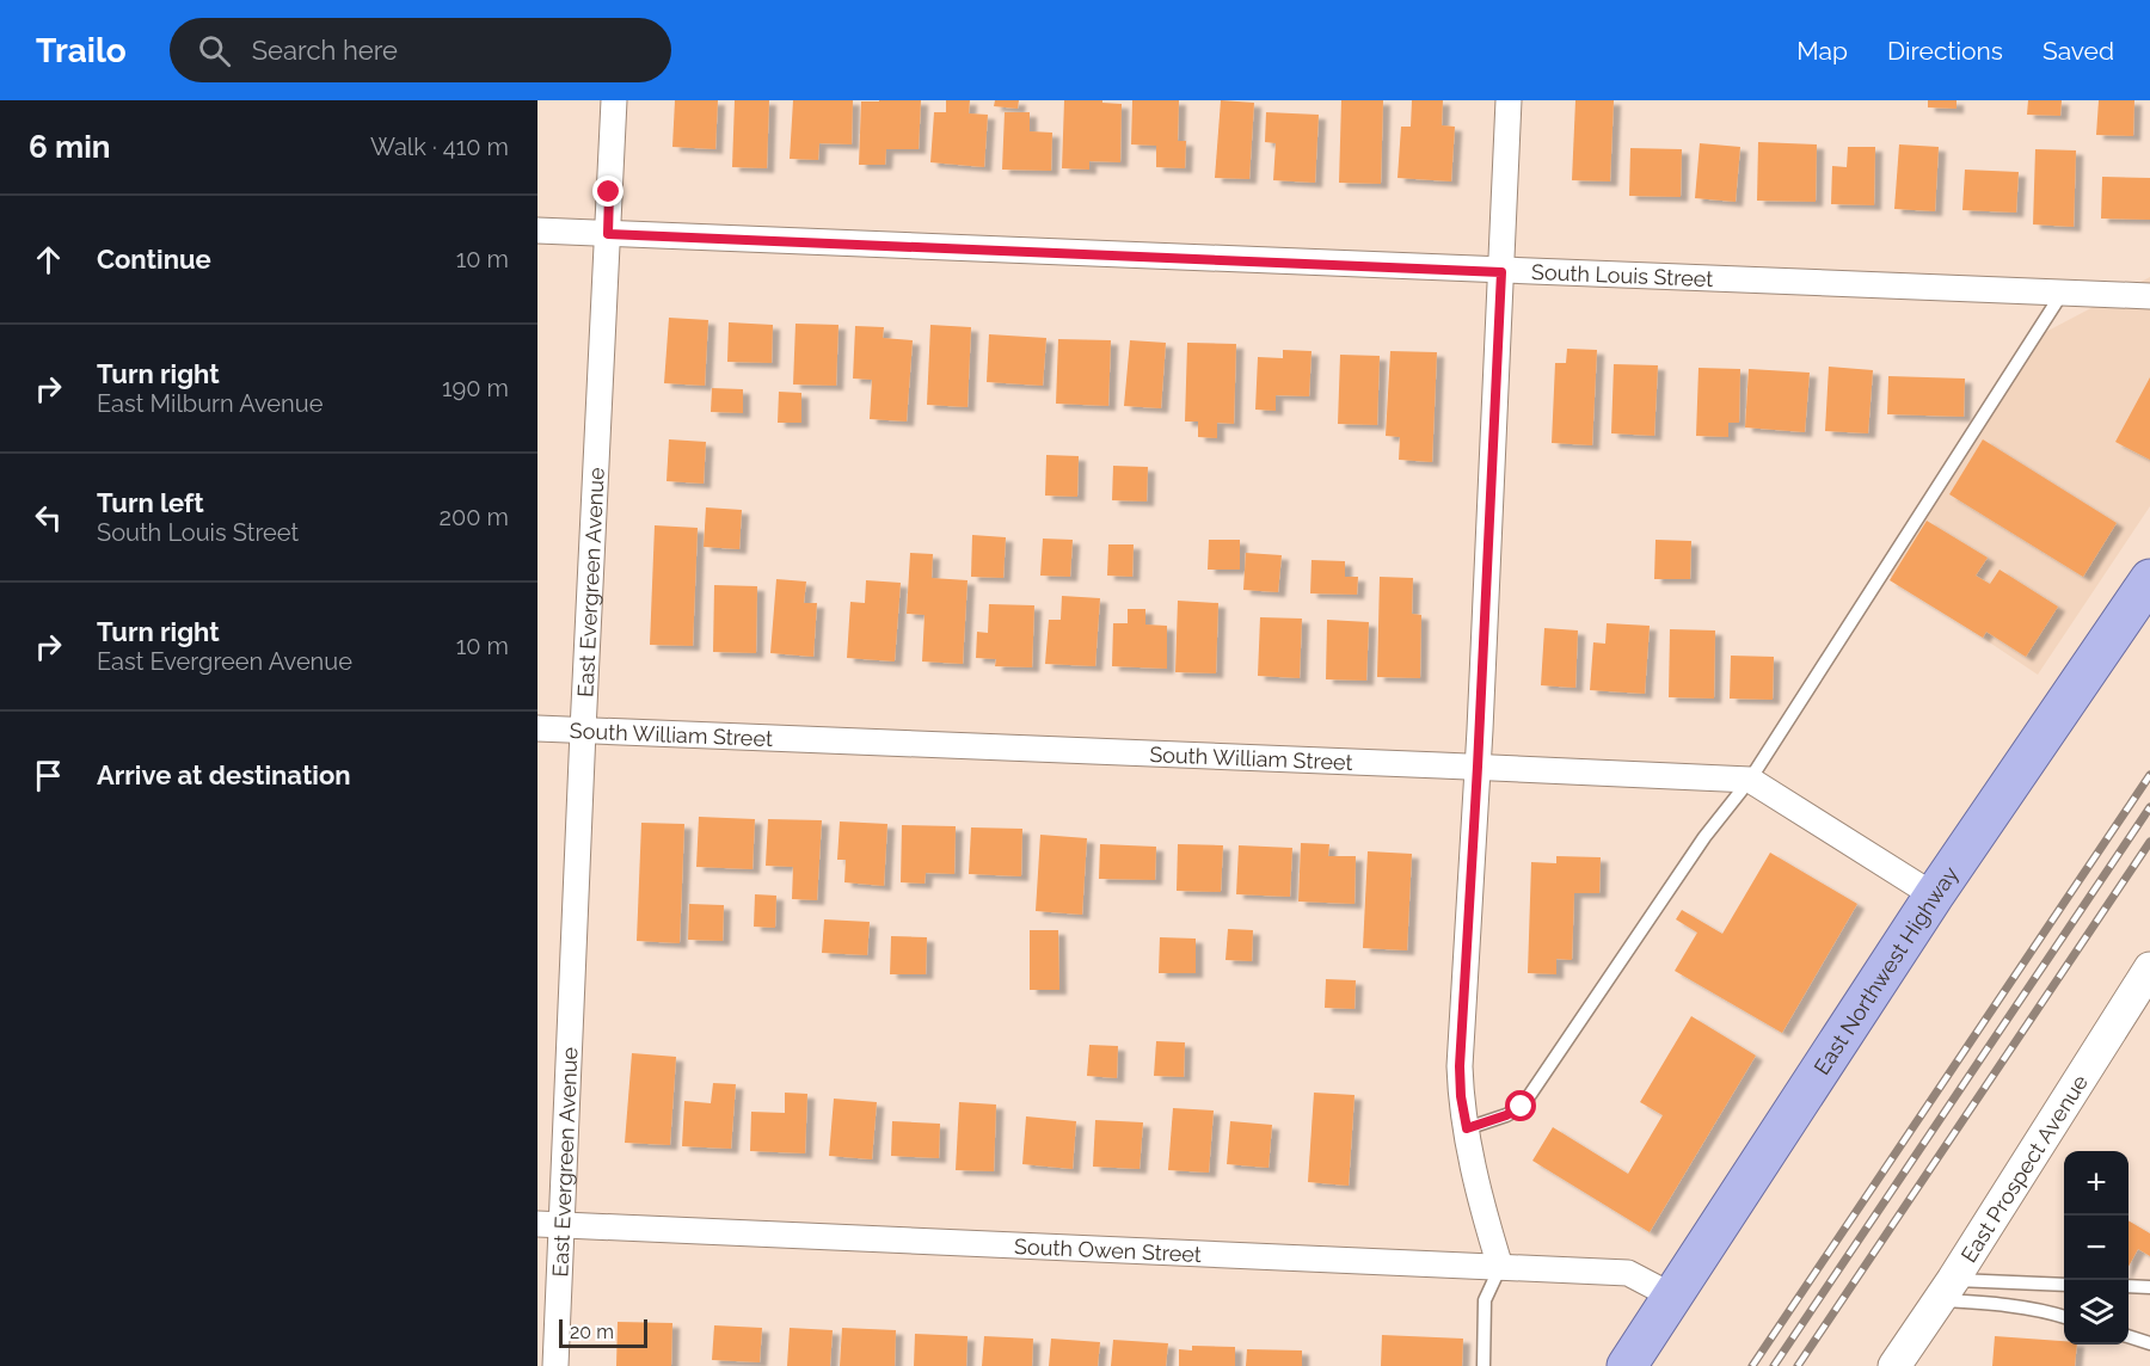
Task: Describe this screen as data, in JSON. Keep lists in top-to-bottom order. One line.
{"streets":{"main road":["East Northwest Highway"],"street":["South Louis Street","East Evergreen Avenue","South William Street","East Prospect Avenue","South Owen Street"]},"crossings":[["South Louis Street","East Evergreen Avenue"],["East Evergreen Avenue","South William Street"],["East Evergreen Avenue","South Owen Street"],["South William Street","East Northwest Highway"],["East Northwest Highway","South Owen Street"]],"scale_bar":"20 m","page":{"header":"Trailo","search":"Search here","nav":["Map","Directions","Saved"],"heading":["6 min","Walk · 410 m"],"list":[["Continue","10 m"],["Turn right","East Milburn Avenue","190 m"],["Turn left","South Louis Street","200 m"],["Turn right","East Evergreen Avenue","10 m"],"Arrive at destination"],"map_buttons":["+","−"],"scale":"20 m"}}
